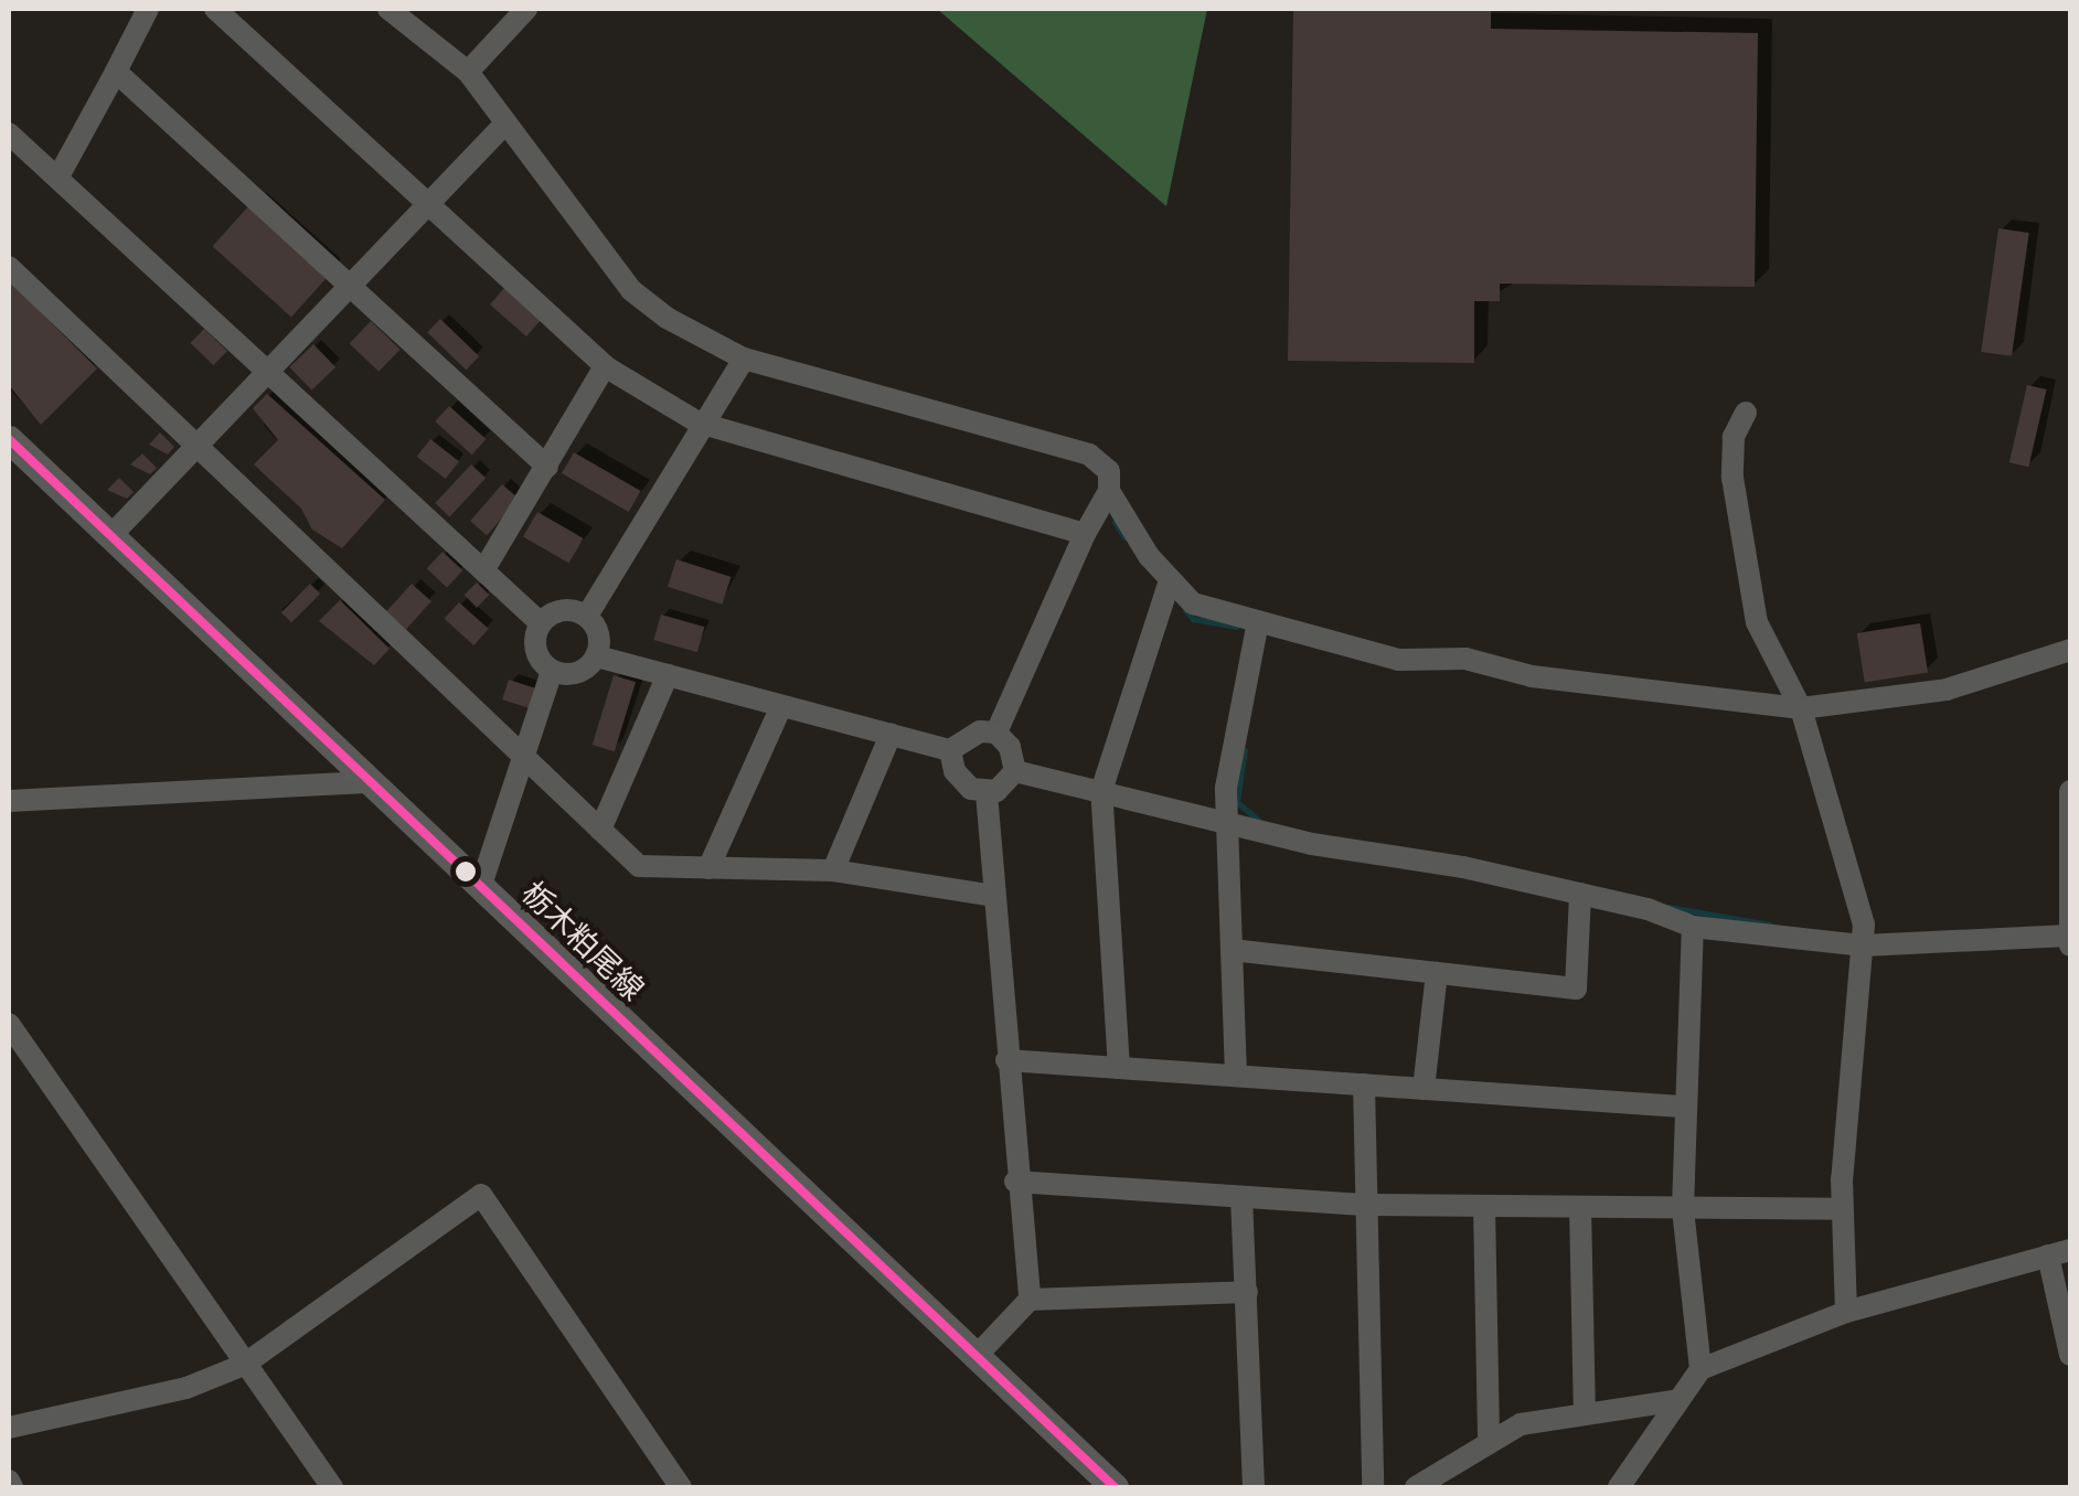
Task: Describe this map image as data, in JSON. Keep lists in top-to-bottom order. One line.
{"streets":{"main road":["栃木粕尾線"]}}
